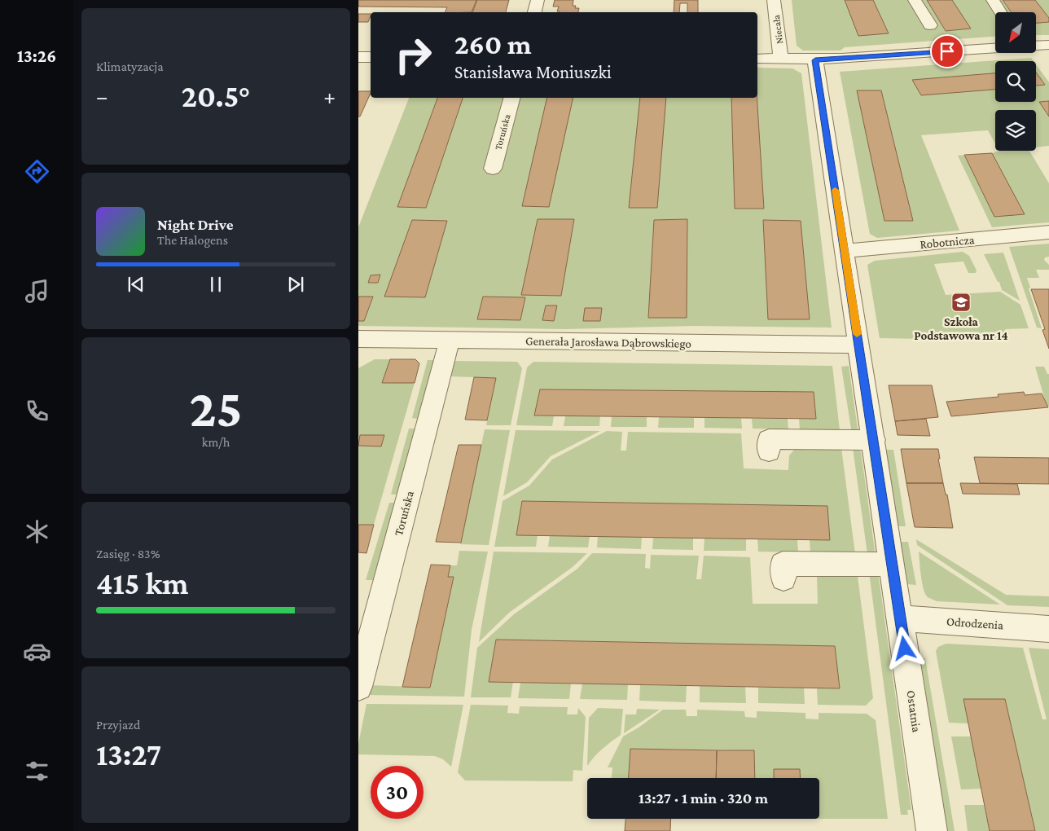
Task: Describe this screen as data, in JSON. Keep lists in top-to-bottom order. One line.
{"streets":{"street":["Niecała","Toruńska","Robotnicza","Generała Jarosława Dąbrowskiego","Odrodzenia","Ostatnia"]},"crossings":[["Toruńska","Generała Jarosława Dąbrowskiego"],["Robotnicza","Ostatnia"],["Generała Jarosława Dąbrowskiego","Ostatnia"],["Odrodzenia","Ostatnia"]],"places":{"school or university":["Szkoła Podstawowa nr 14"]},"north":"bottom left","page":{"tabs":"13:26","tile":["Klimatyzacja",["25","km/h"],["Zasięg · 83%","415 km"],["Przyjazd","13:27"]],"turn":["260 m","Stanisława Moniuszki"],"heat":["−","20.5°","+"],"song":["Night Drive","The Halogens"],"limit":"30","trip":"13:27 · 1 min · 320 m"}}
